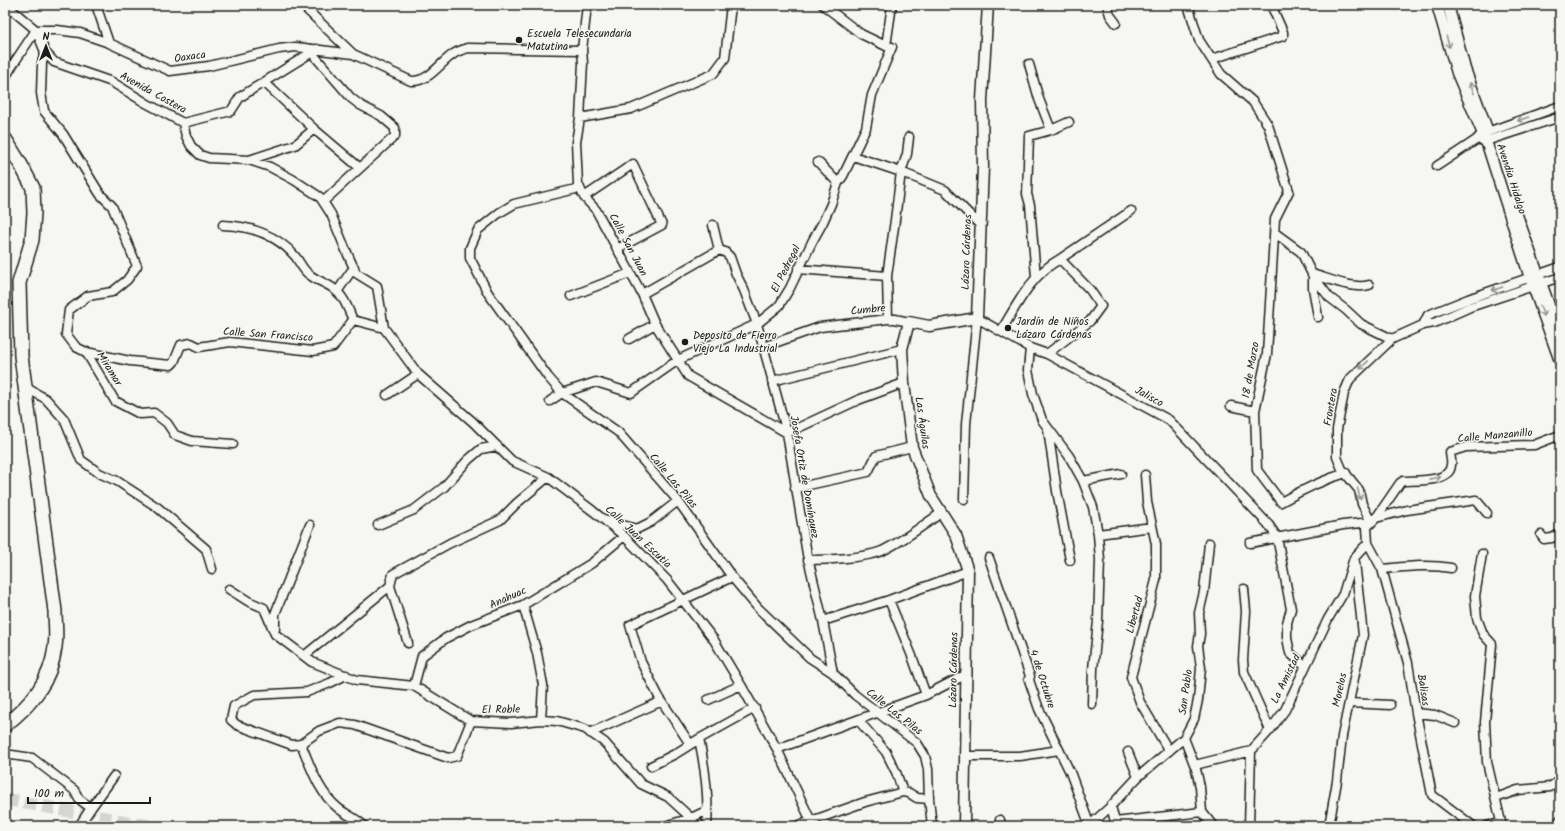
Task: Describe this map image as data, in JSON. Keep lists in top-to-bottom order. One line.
{"streets":{"street":["Oaxaca","Avenida Costera","Avendia Hidalgo","Calle San Juan","Lázaro Cárdenas","El Pedregal","Cumbre","Calle San Francisco","Miramar","18 de Marzo","Jalisco","Frontera","Las Águilas","Calle Manzanillo","Josefa Ortiz de Domínguez","Calle Las Pilas","Calle Juan Escutia","Anahuac","Libertad","4 de Octubre","La Amistad","Morelos","Balisas","San Pablo","El Roble"]},"crossings":[["Oaxaca","Avenida Costera"],["Avenida Costera","Miramar"],["Avendia Hidalgo","Frontera"],["Calle San Juan","El Pedregal"],["Calle San Juan","Josefa Ortiz de Domínguez"],["Calle San Juan","Calle Las Pilas"],["Lázaro Cárdenas","Cumbre"],["Lázaro Cárdenas","Jalisco"],["Lázaro Cárdenas","Las Águilas"],["El Pedregal","Josefa Ortiz de Domínguez"],["El Pedregal","Calle Las Pilas"],["Cumbre","Jalisco"],["Cumbre","Las Águilas"],["Cumbre","Josefa Ortiz de Domínguez"],["Calle San Francisco","Miramar"],["18 de Marzo","Frontera"],["Frontera","Calle Manzanillo"],["Josefa Ortiz de Domínguez","Calle Las Pilas"],["Calle Juan Escutia","Anahuac"],["Anahuac","El Roble"],["Libertad","San Pablo"],["4 de Octubre","San Pablo"],["La Amistad","Morelos"]],"one_way":["Frontera","Calle Manzanillo"],"places":["Escuela Telesecundaria Matutina","Jardín de Niños Lázaro Cárdenas","Deposito de Fierro Viejo La Industrial"],"scale_bar":"100 m","north":"top"}
